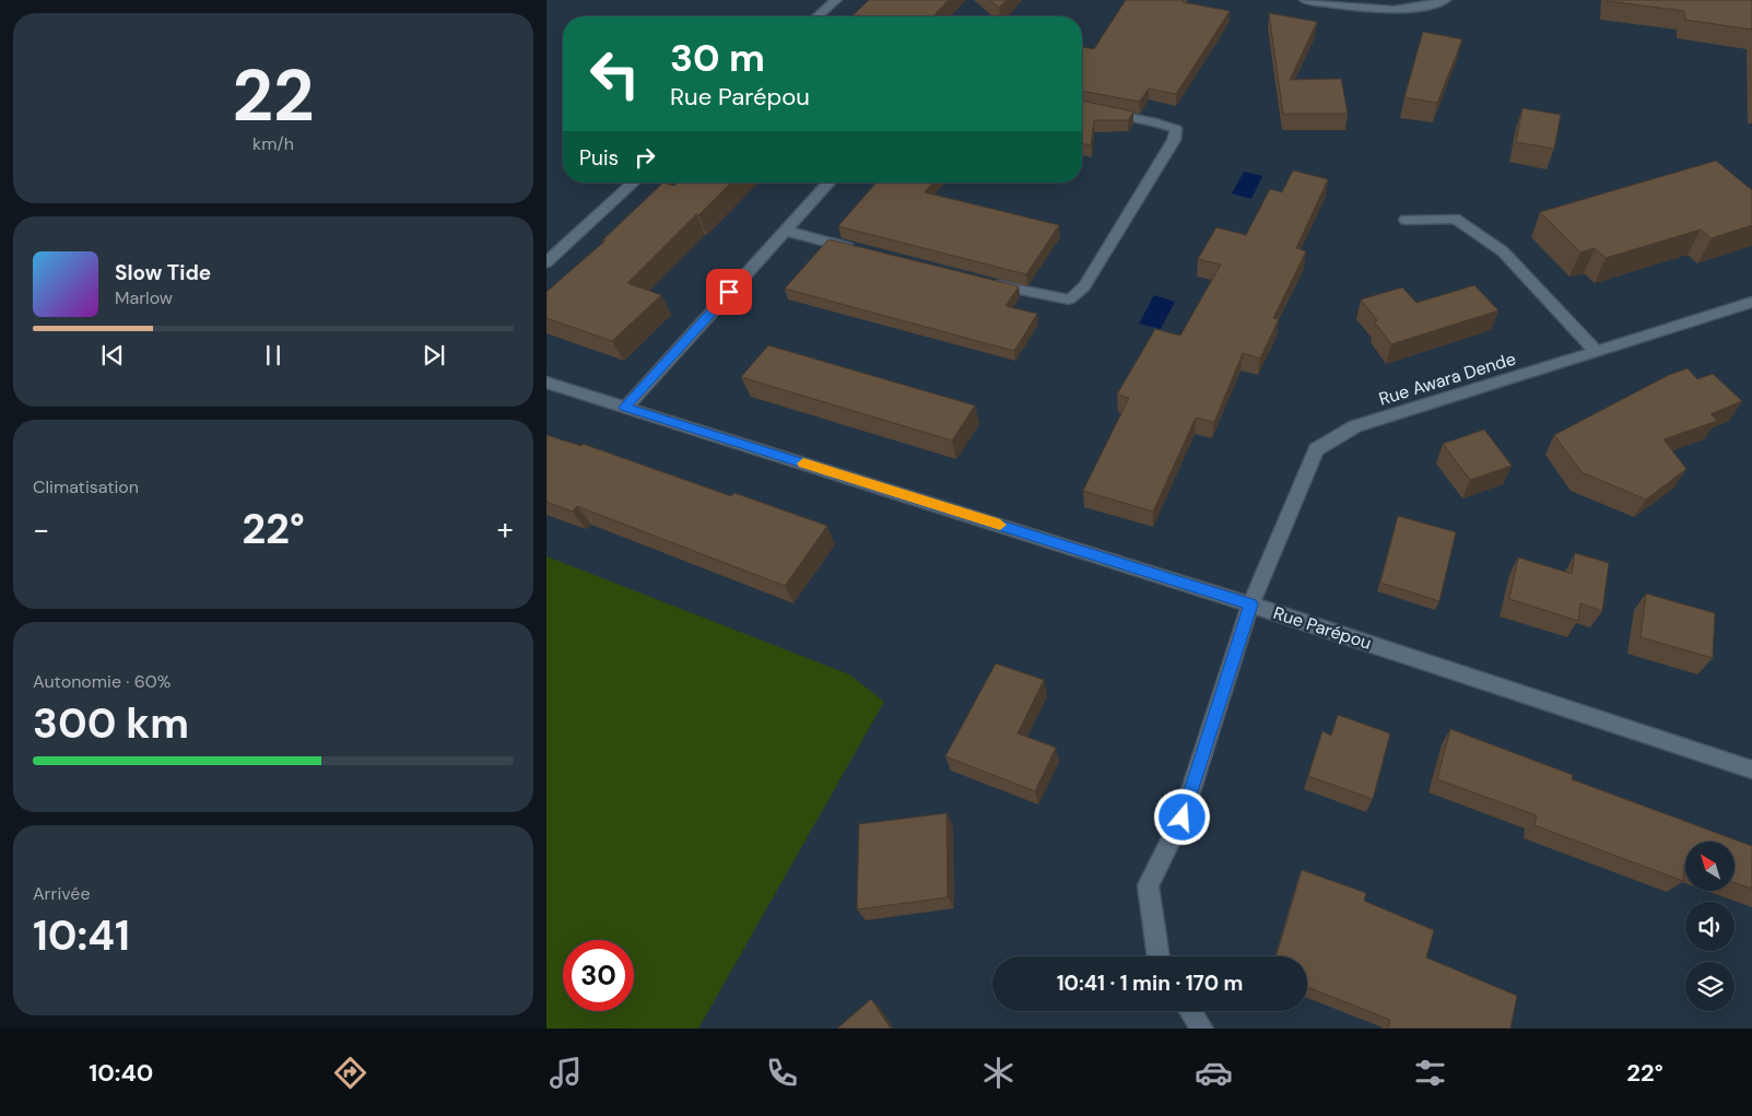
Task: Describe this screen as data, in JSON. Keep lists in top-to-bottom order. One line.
{"streets":{"street":["Rue Awara Dende","Rue Parépou"]},"crossings":[["Rue Awara Dende","Rue Parépou"]],"north":"top left","page":{"tile":[["22","km/h"],"Climatisation",["Autonomie · 60%","300 km"],["Arrivée","10:41"]],"turn":["30 m","Rue Parépou"],"then":"Puis","song":["Slow Tide","Marlow"],"heat":["−","22°","+"],"limit":"30","trip":"10:41 · 1 min · 170 m","tabs":["10:40","22°"]}}
